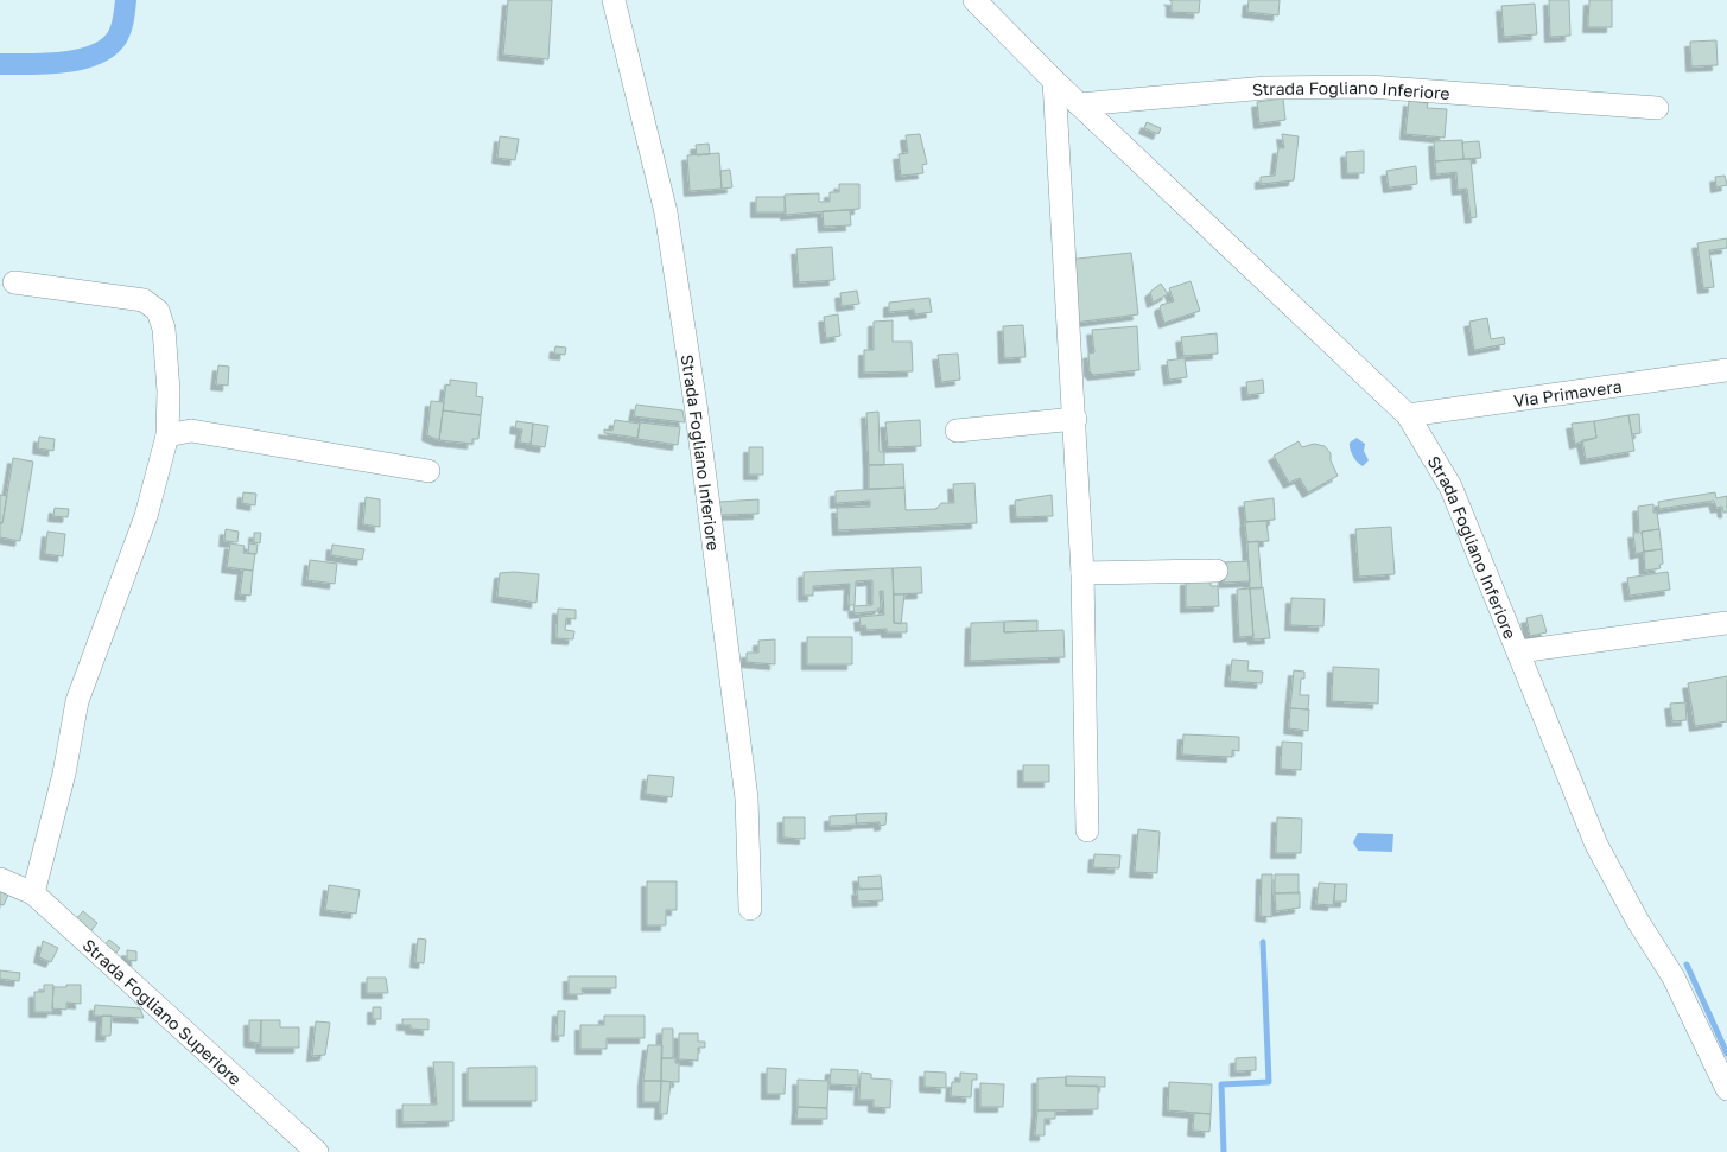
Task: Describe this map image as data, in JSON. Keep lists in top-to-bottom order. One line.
{"streets":{"street":["Strada Fogliano Inferiore","Via Primavera","Strada Fogliano Superiore"]},"crossings":[["Strada Fogliano Inferiore","Via Primavera"]]}
